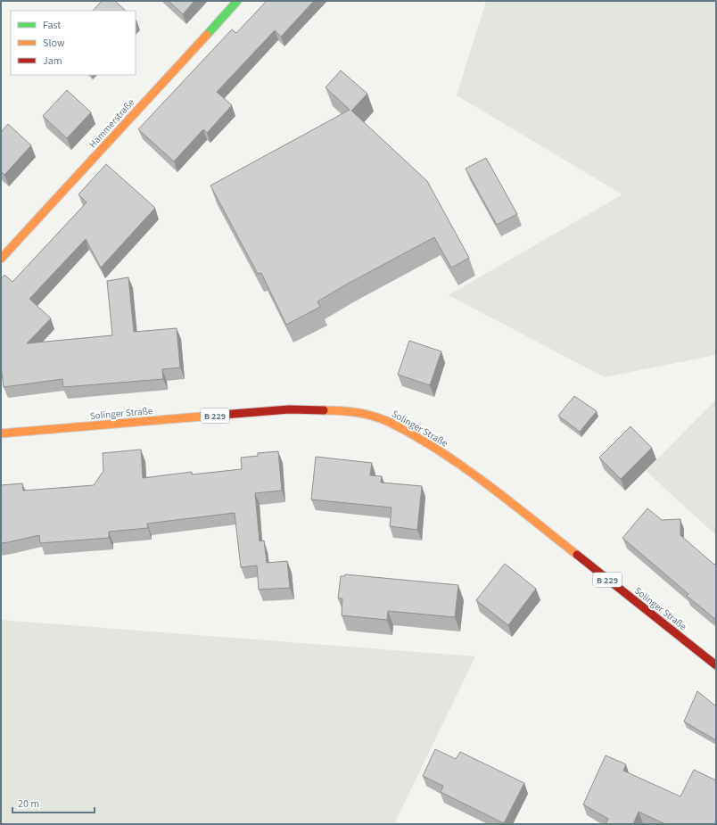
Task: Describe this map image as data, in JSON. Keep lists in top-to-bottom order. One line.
{"streets":{"main road":["Hammerstraße","Solinger Straße","B 229"]},"legend":["Fast","Slow","Jam"],"scale_bar":"20 m"}
